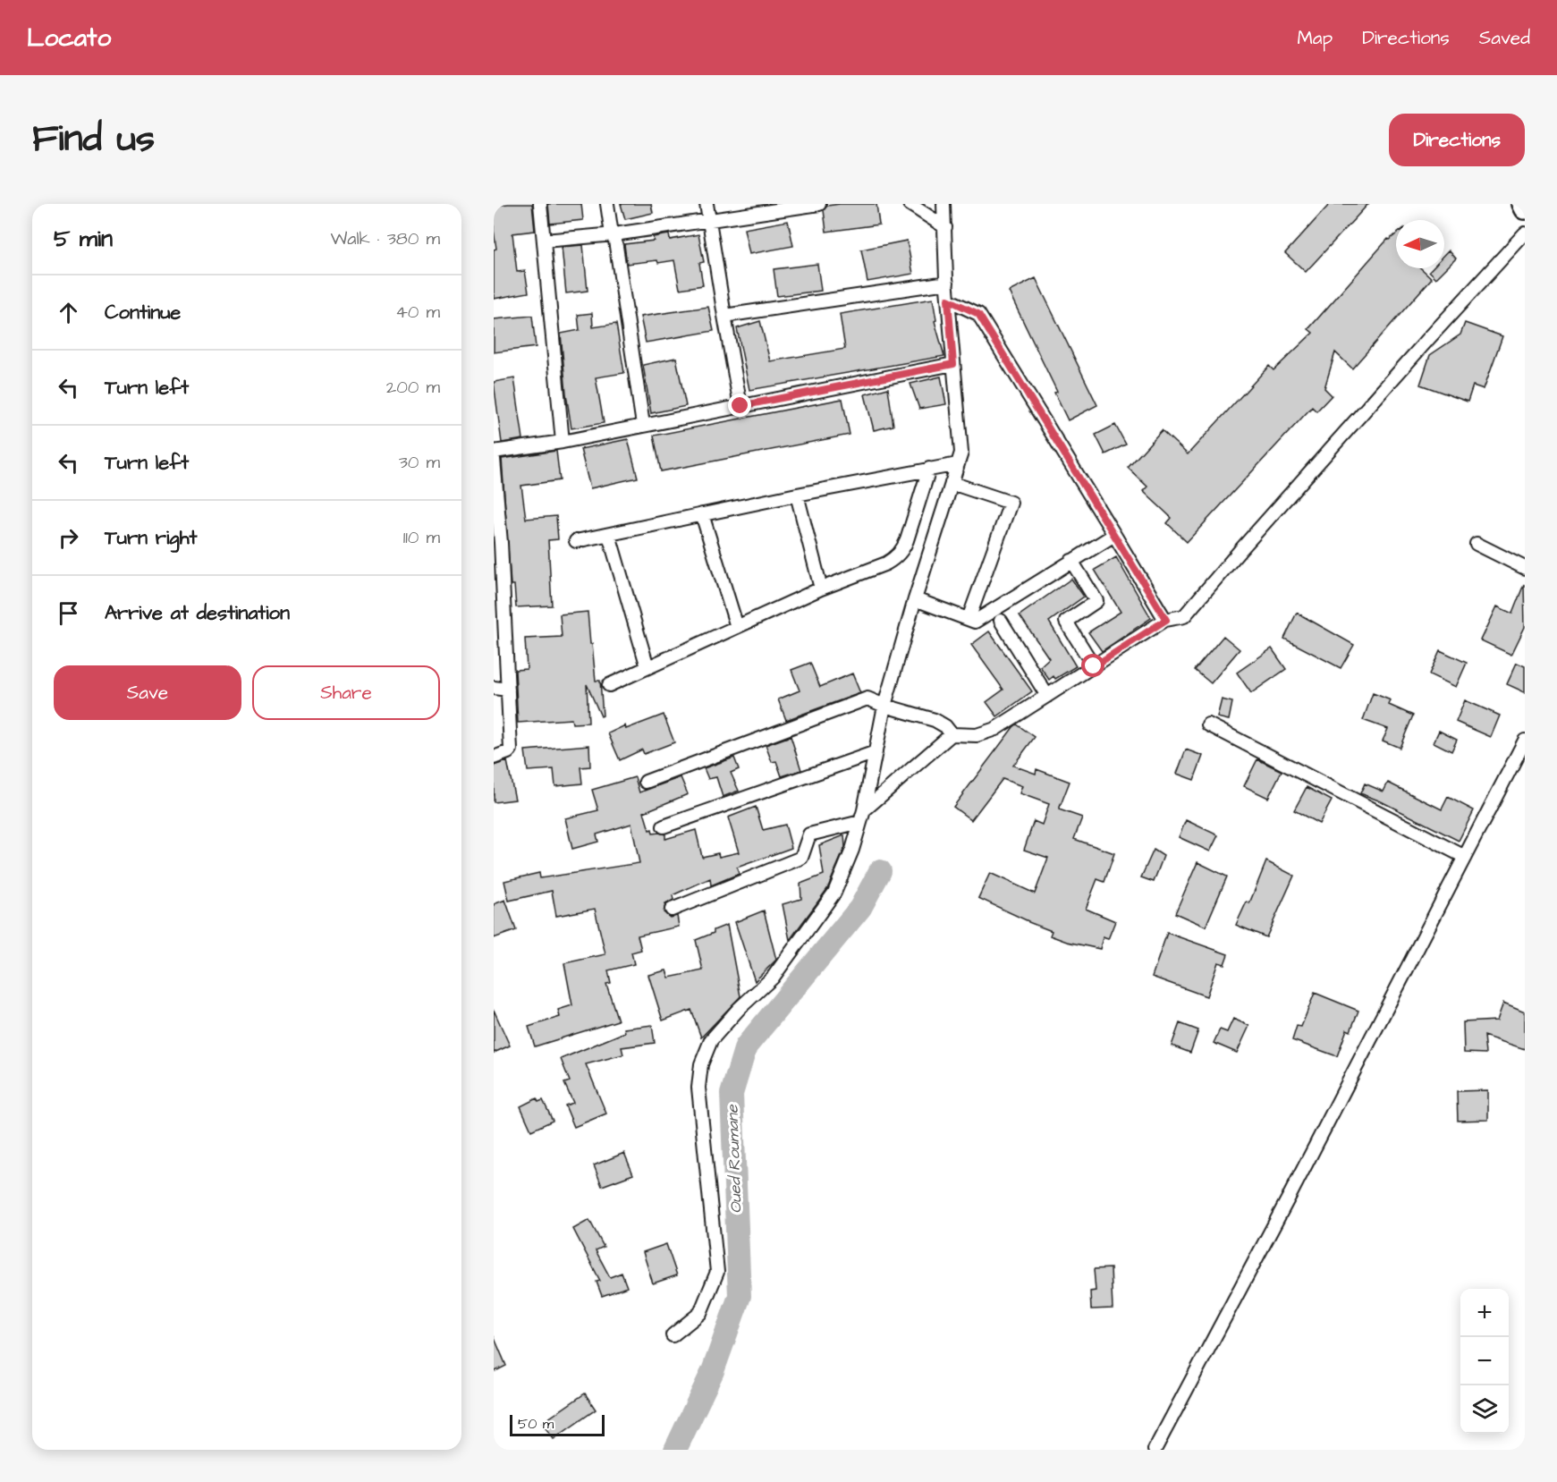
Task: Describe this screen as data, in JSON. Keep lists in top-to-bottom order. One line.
{"water":["Oued Roumane"],"scale_bar":"50 m","north":"left","page":{"header":"Locato","nav":["Map","Directions","Saved"],"title":"Find us","buttons":["Directions",["Save","Share"]],"heading":["5 min","Walk · 380 m"],"list":[["Continue","40 m"],["Turn left","200 m"],["Turn left","30 m"],["Turn right","110 m"],"Arrive at destination"],"map_buttons":["+","−"],"scale":"50 m"}}
